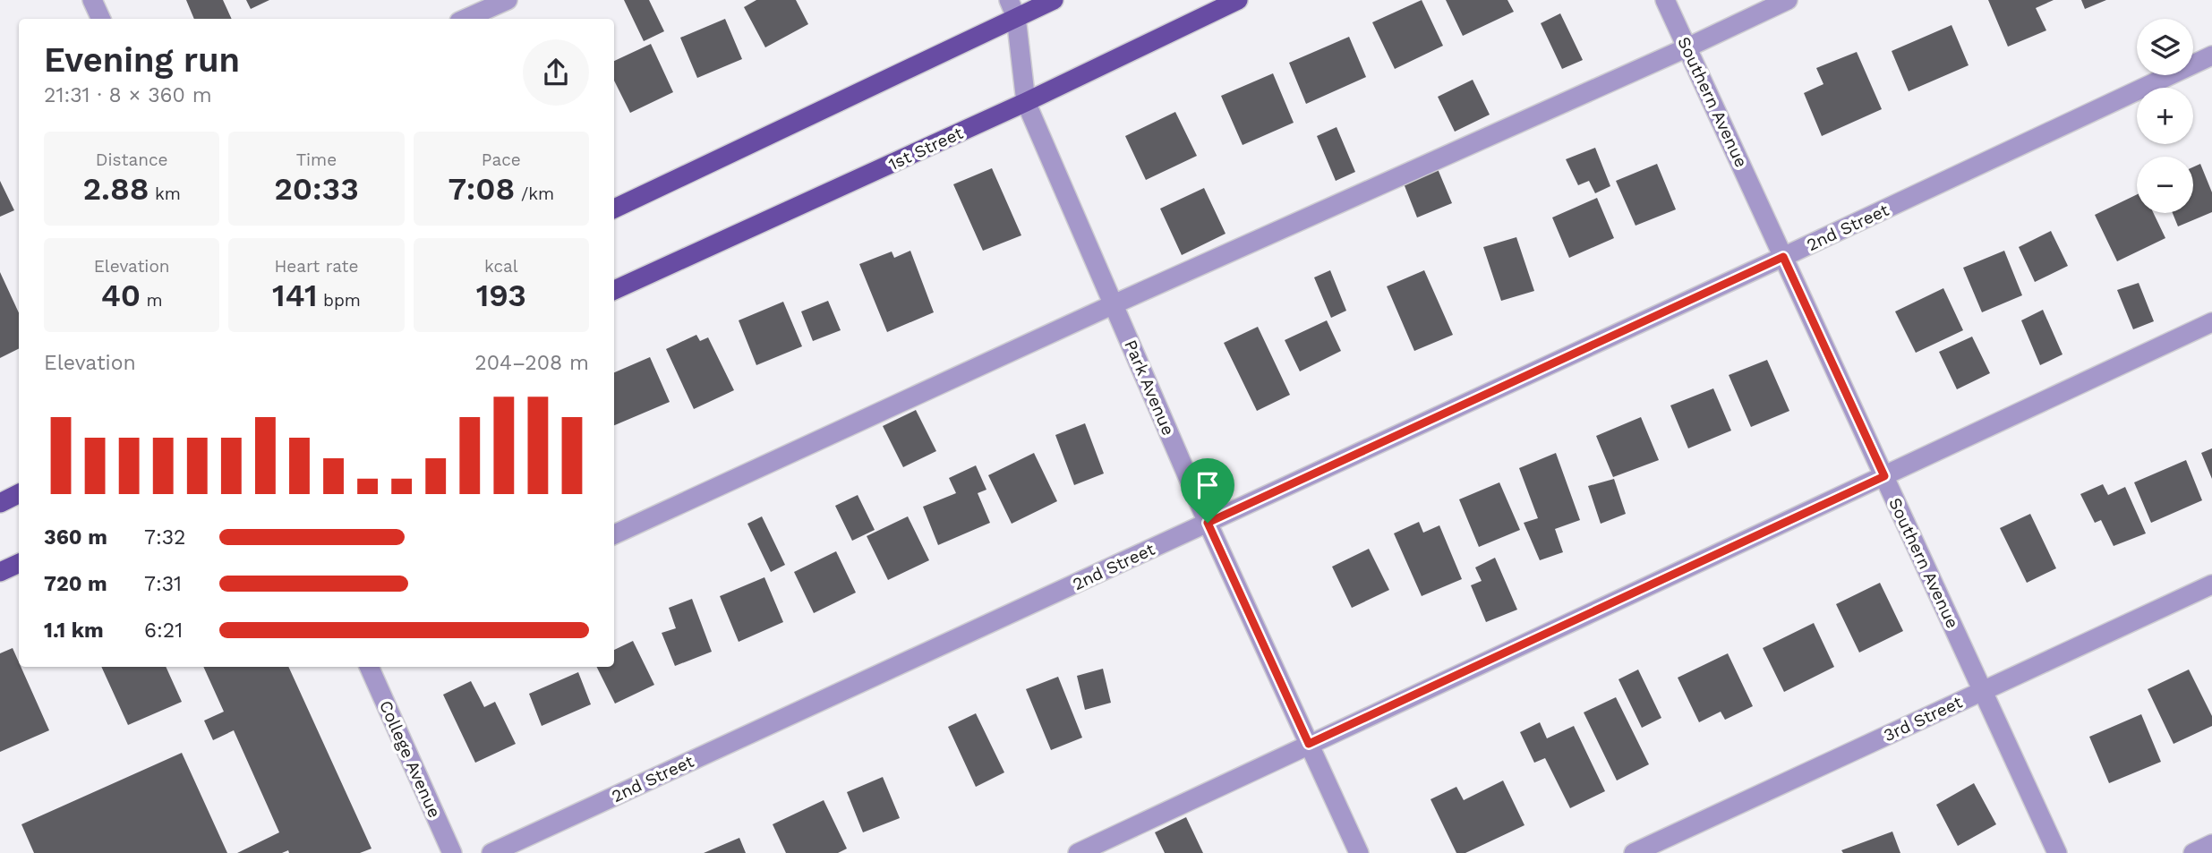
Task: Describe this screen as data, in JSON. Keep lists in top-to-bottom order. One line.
{"streets":{"main road":["1st Street"],"street":["Southern Avenue","2nd Street","Park Avenue","3rd Street","College Avenue"]},"crossings":[["Southern Avenue","2nd Street"],["Southern Avenue","3rd Street"],["1st Street","Park Avenue"],["2nd Street","Park Avenue"]],"page":{"map_buttons":["+","−"],"heading":["Evening run","21:31 · 8 × 360 m"],"stats":[["Distance","2.88 km"],["Time","20:33"],["Pace","7:08 /km"],["Elevation","40 m"],["Heart rate","141 bpm"],["kcal","193"]],"chart":["Elevation","204–208 m"],"list":[{"name":"360 m","note":"7:32"},{"name":"720 m","note":"7:31"},{"name":"1.1 km","note":"6:21"}]}}
